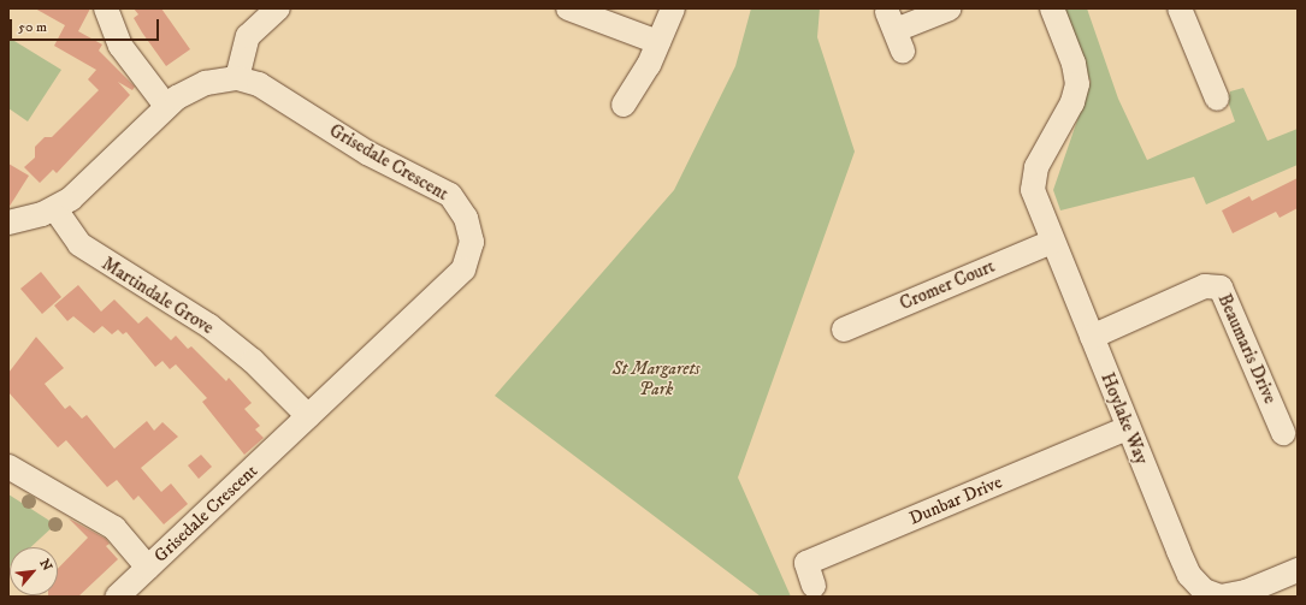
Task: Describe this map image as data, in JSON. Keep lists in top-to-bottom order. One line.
{"streets":{"street":["Grisedale Crescent","Cromer Court","Martindale Grove","Beaumaris Drive","Hoylake Way","Dunbar Drive"]},"crossings":[["Grisedale Crescent","Martindale Grove"],["Cromer Court","Hoylake Way"],["Beaumaris Drive","Hoylake Way"],["Hoylake Way","Dunbar Drive"]],"parks":["St Margarets Park"],"scale_bar":"50 m","north":"top right"}
